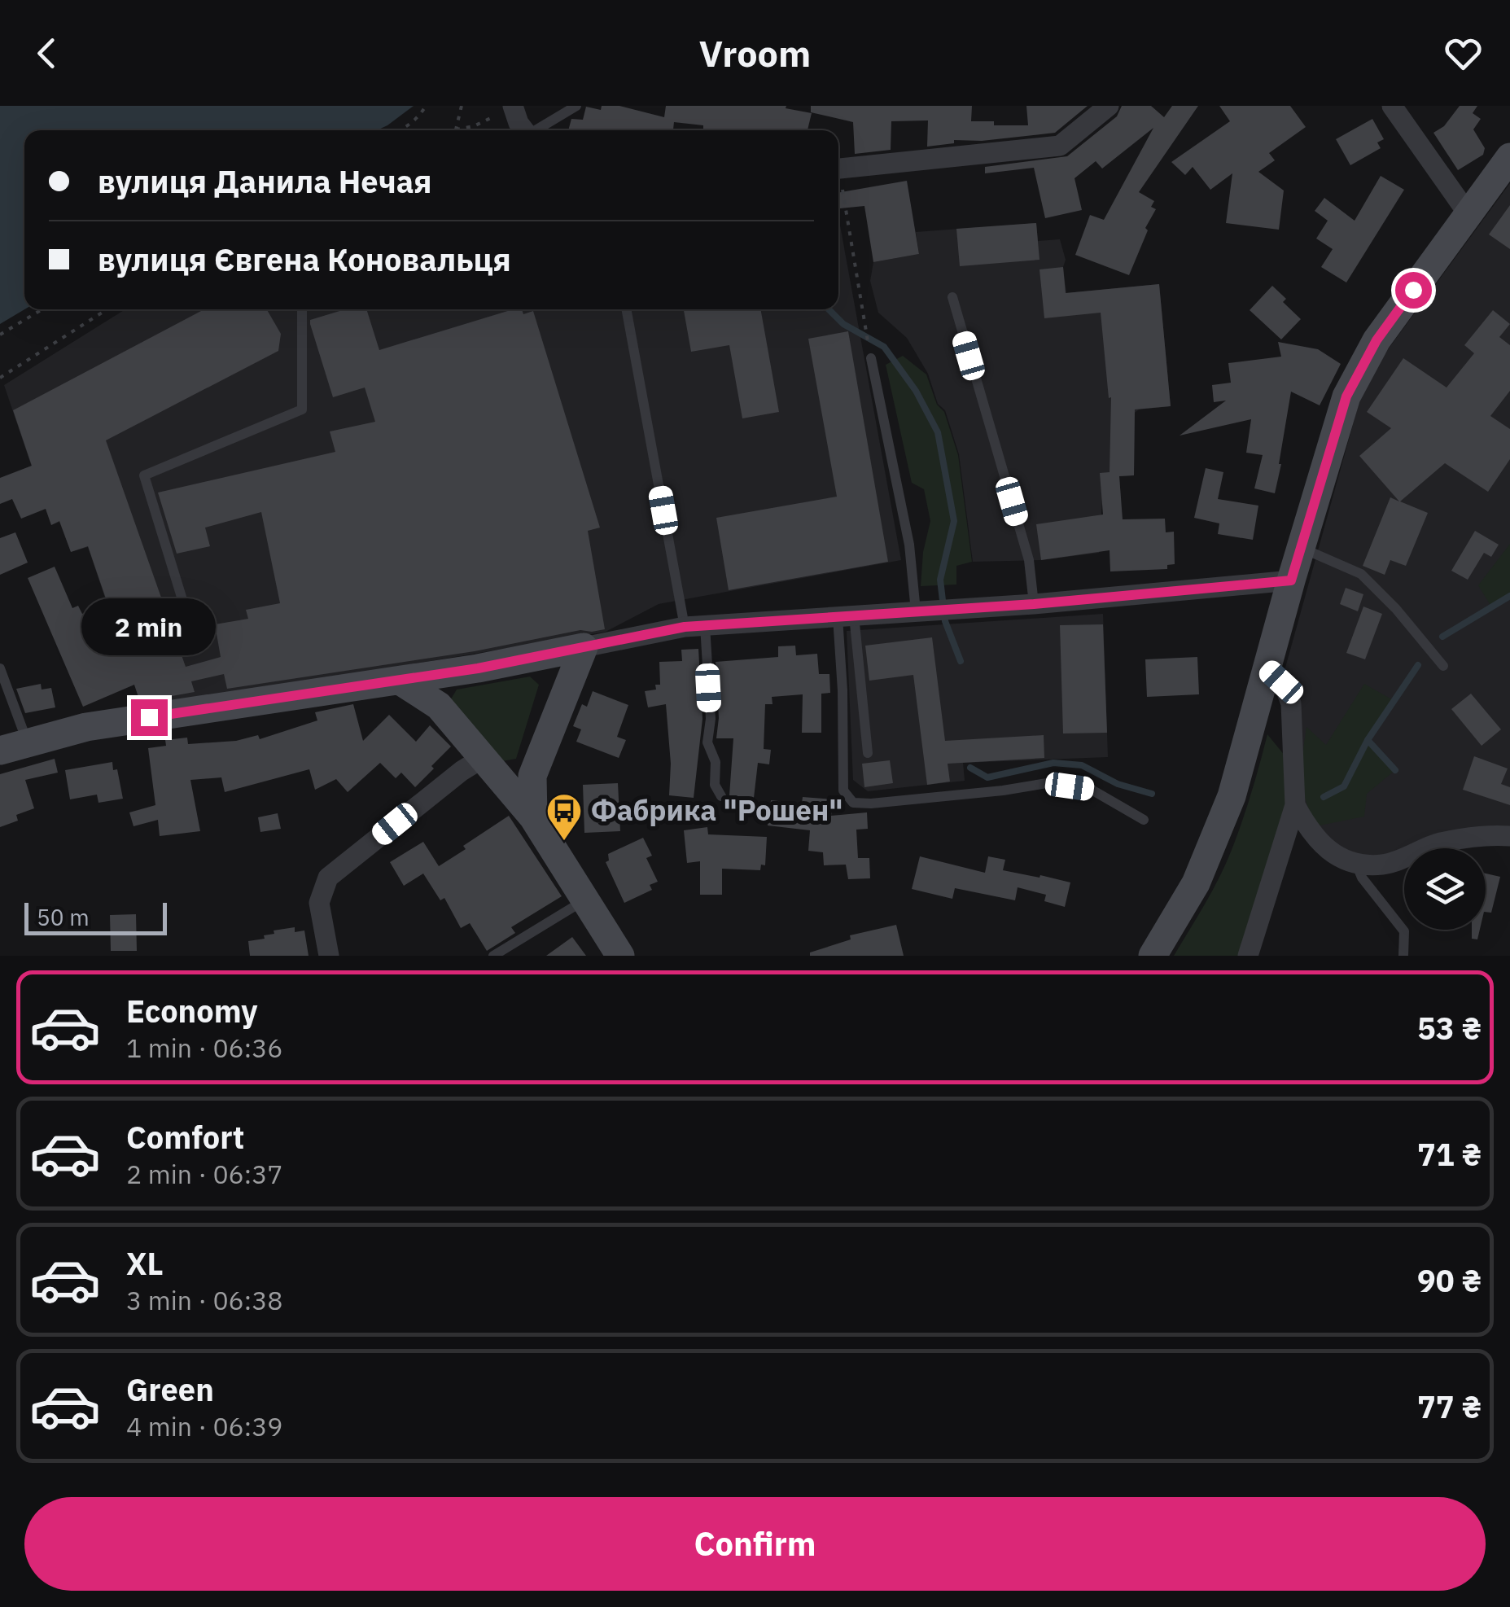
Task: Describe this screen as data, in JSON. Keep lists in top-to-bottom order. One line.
{"places":{"bus stop":["Фабрика \"Рошен\""]},"scale_bar":"50 m","page":{"header":"Vroom","banner":["вулиця Данила Нечая","вулиця Євгена Коновальця"],"bubble":"2 min","scale":"50 m","list":[{"name":"Economy","note":"1 min · 06:36","value":"53 ₴"},{"name":"Comfort","note":"2 min · 06:37","value":"71 ₴"},{"name":"XL","note":"3 min · 06:38","value":"90 ₴"},{"name":"Green","note":"4 min · 06:39","value":"77 ₴"}],"buttons":"Confirm"}}
